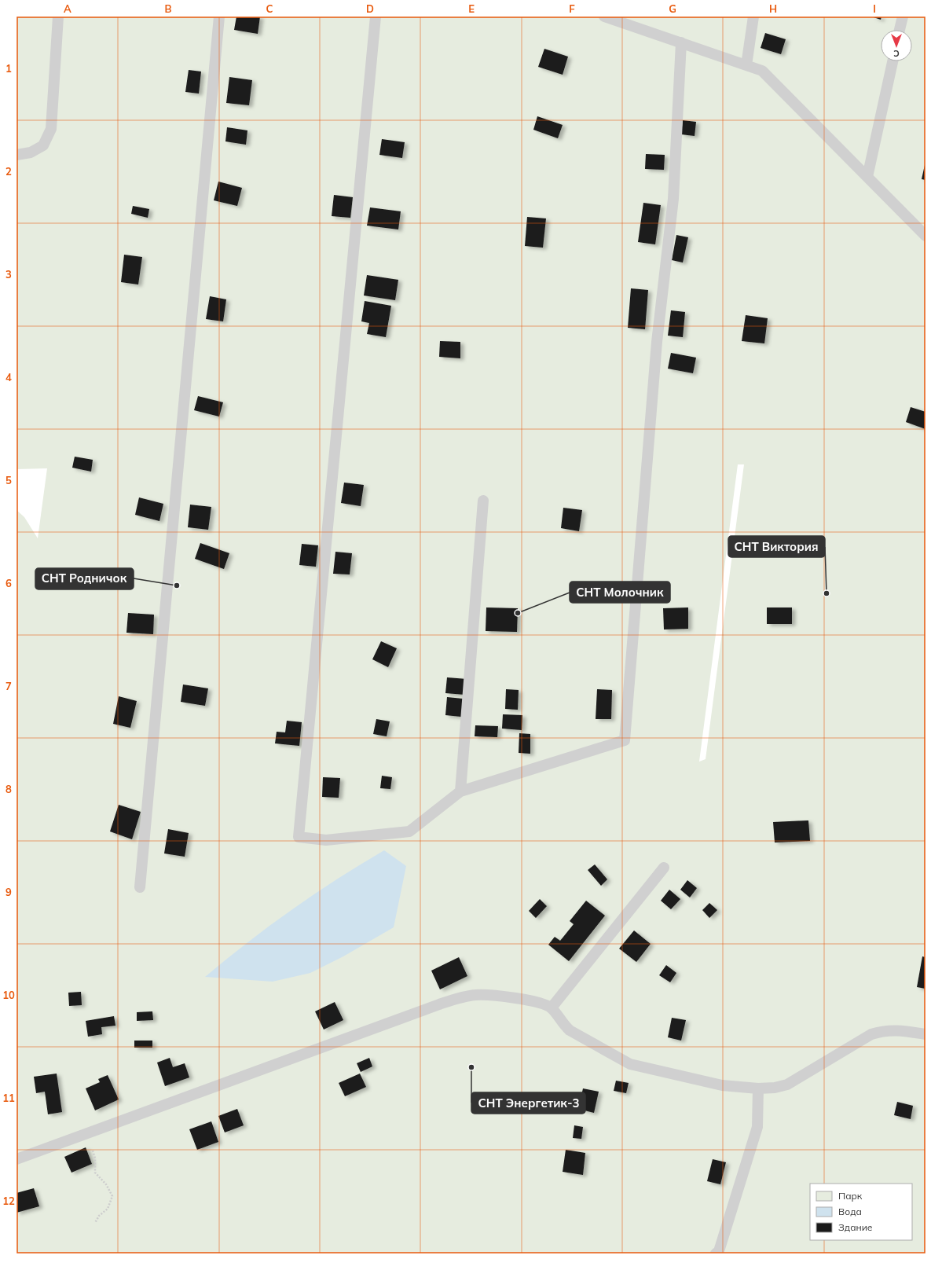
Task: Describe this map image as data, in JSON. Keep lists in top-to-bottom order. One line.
{"places":["СНТ Родничок","СНТ Виктория","СНТ Молочник","СНТ Энергетик-3"],"legend":["Парк","Вода","Здание"],"north":"bottom","grid":{"columns":["A","B","C","D","E","F","G","H","I"],"rows":["1","2","3","4","5","6","7","8","9","10","11","12"]}}
